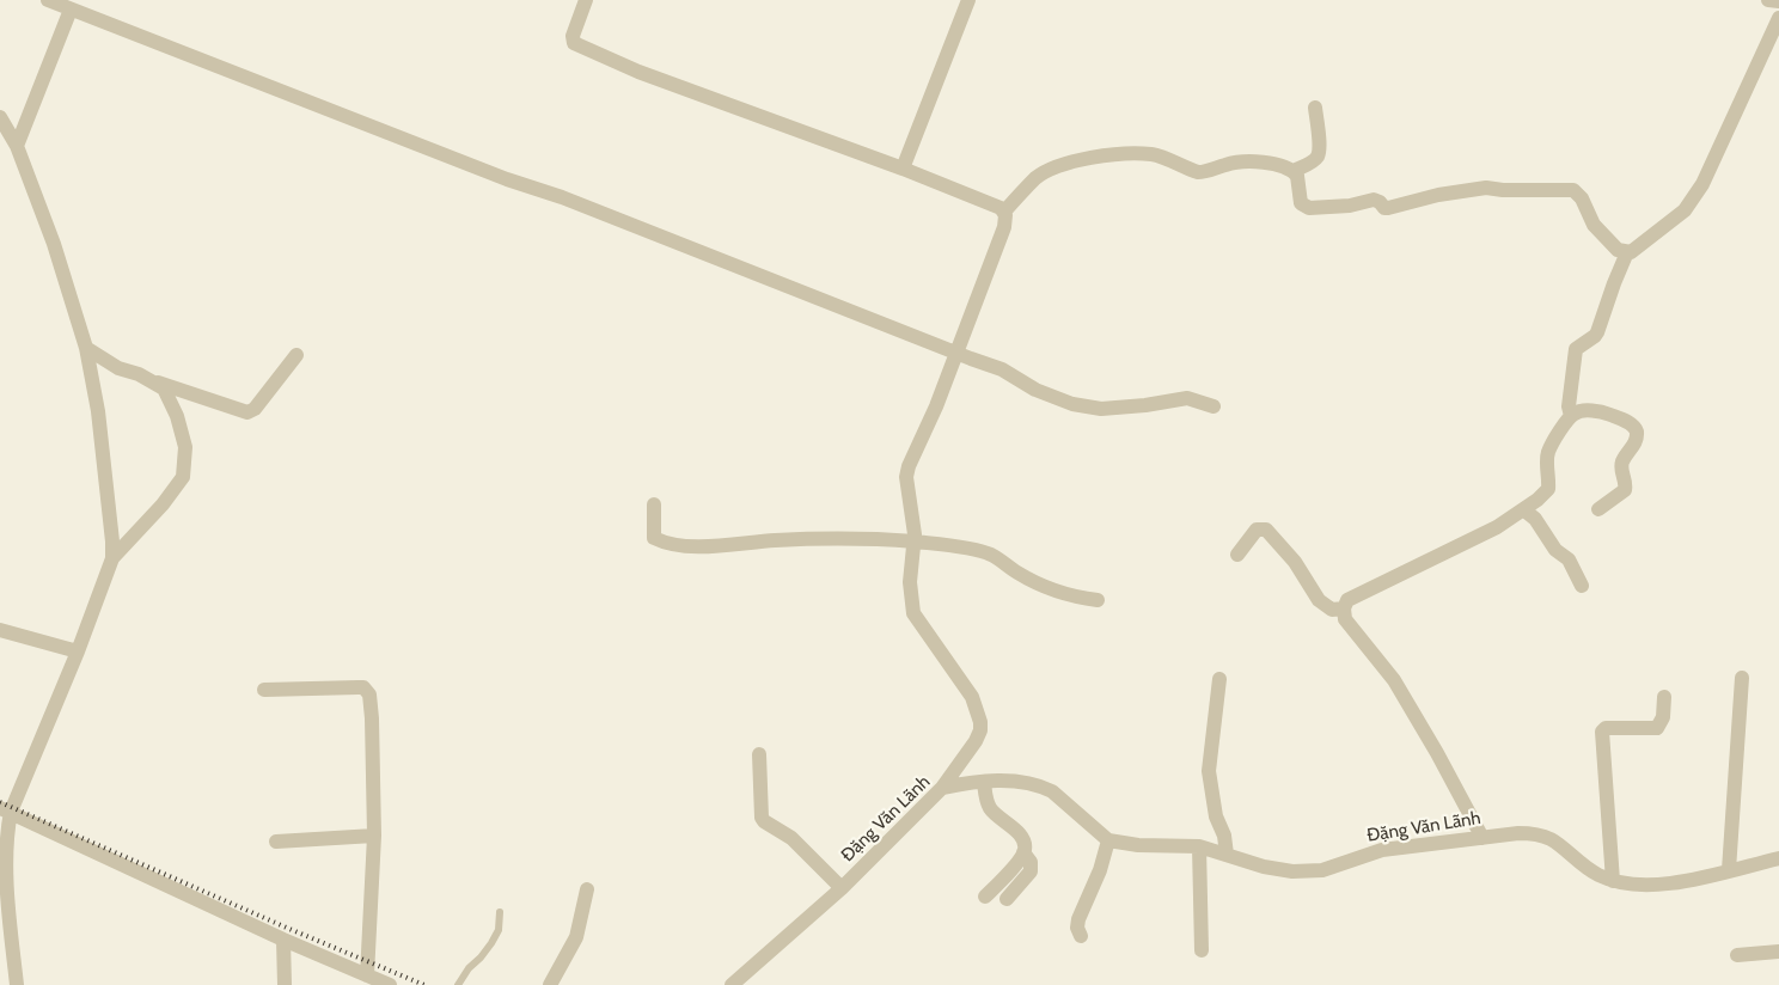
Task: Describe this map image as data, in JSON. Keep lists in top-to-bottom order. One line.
{"streets":{"street":["Đặng Văn Lãnh"]}}
